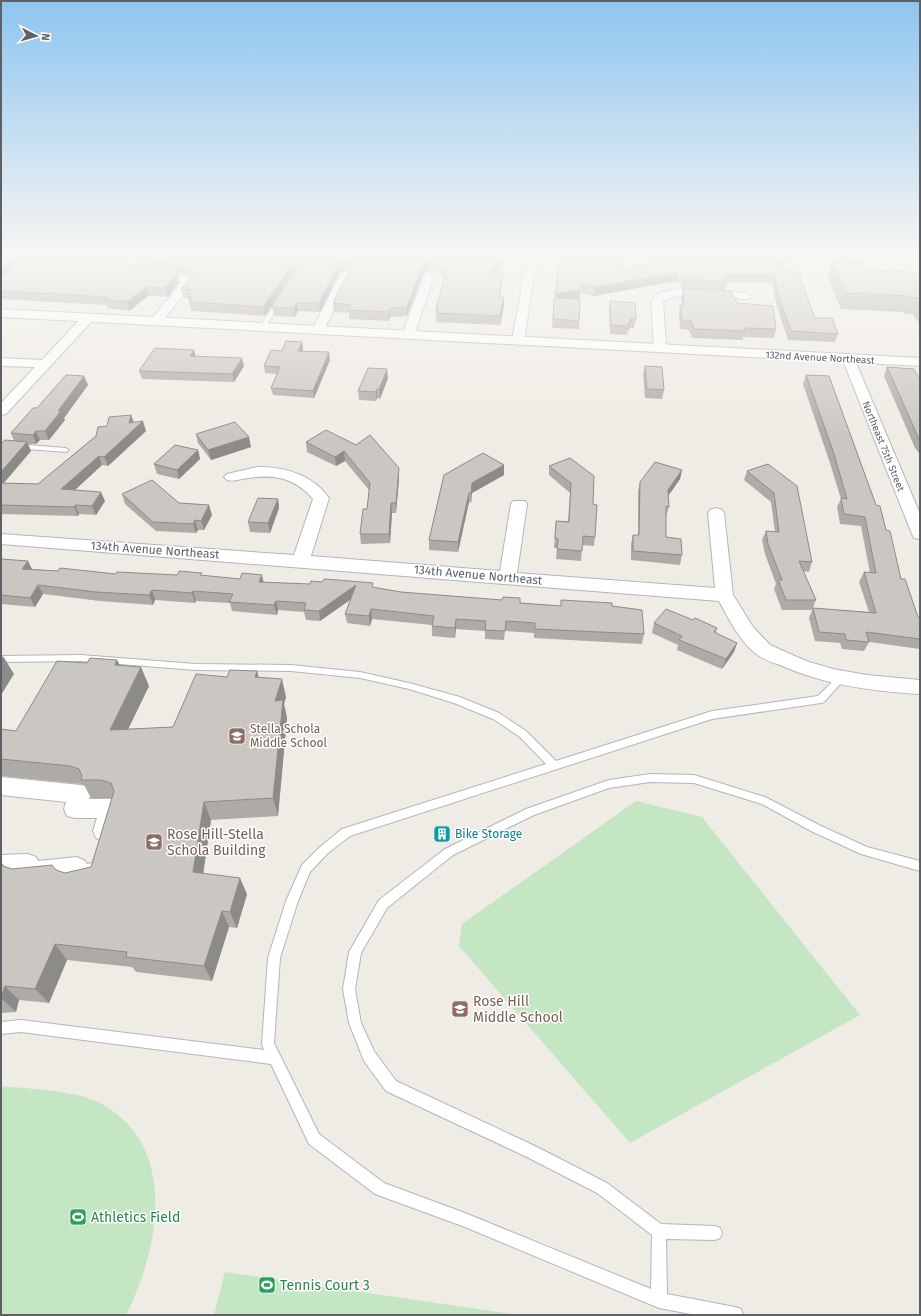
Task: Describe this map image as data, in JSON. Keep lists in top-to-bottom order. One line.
{"streets":{"main road":["132nd Avenue Northeast"],"street":["Northeast 75th Street","134th Avenue Northeast"]},"crossings":[["132nd Avenue Northeast","Northeast 75th Street"]],"places":{"school or university":["Stella Schola Middle School","Rose Hill-Stella Schola Building","Rose Hill Middle School"],"building":["Bike Storage"],"sports":["Athletics Field","Tennis Court 3"]},"north":"right"}
